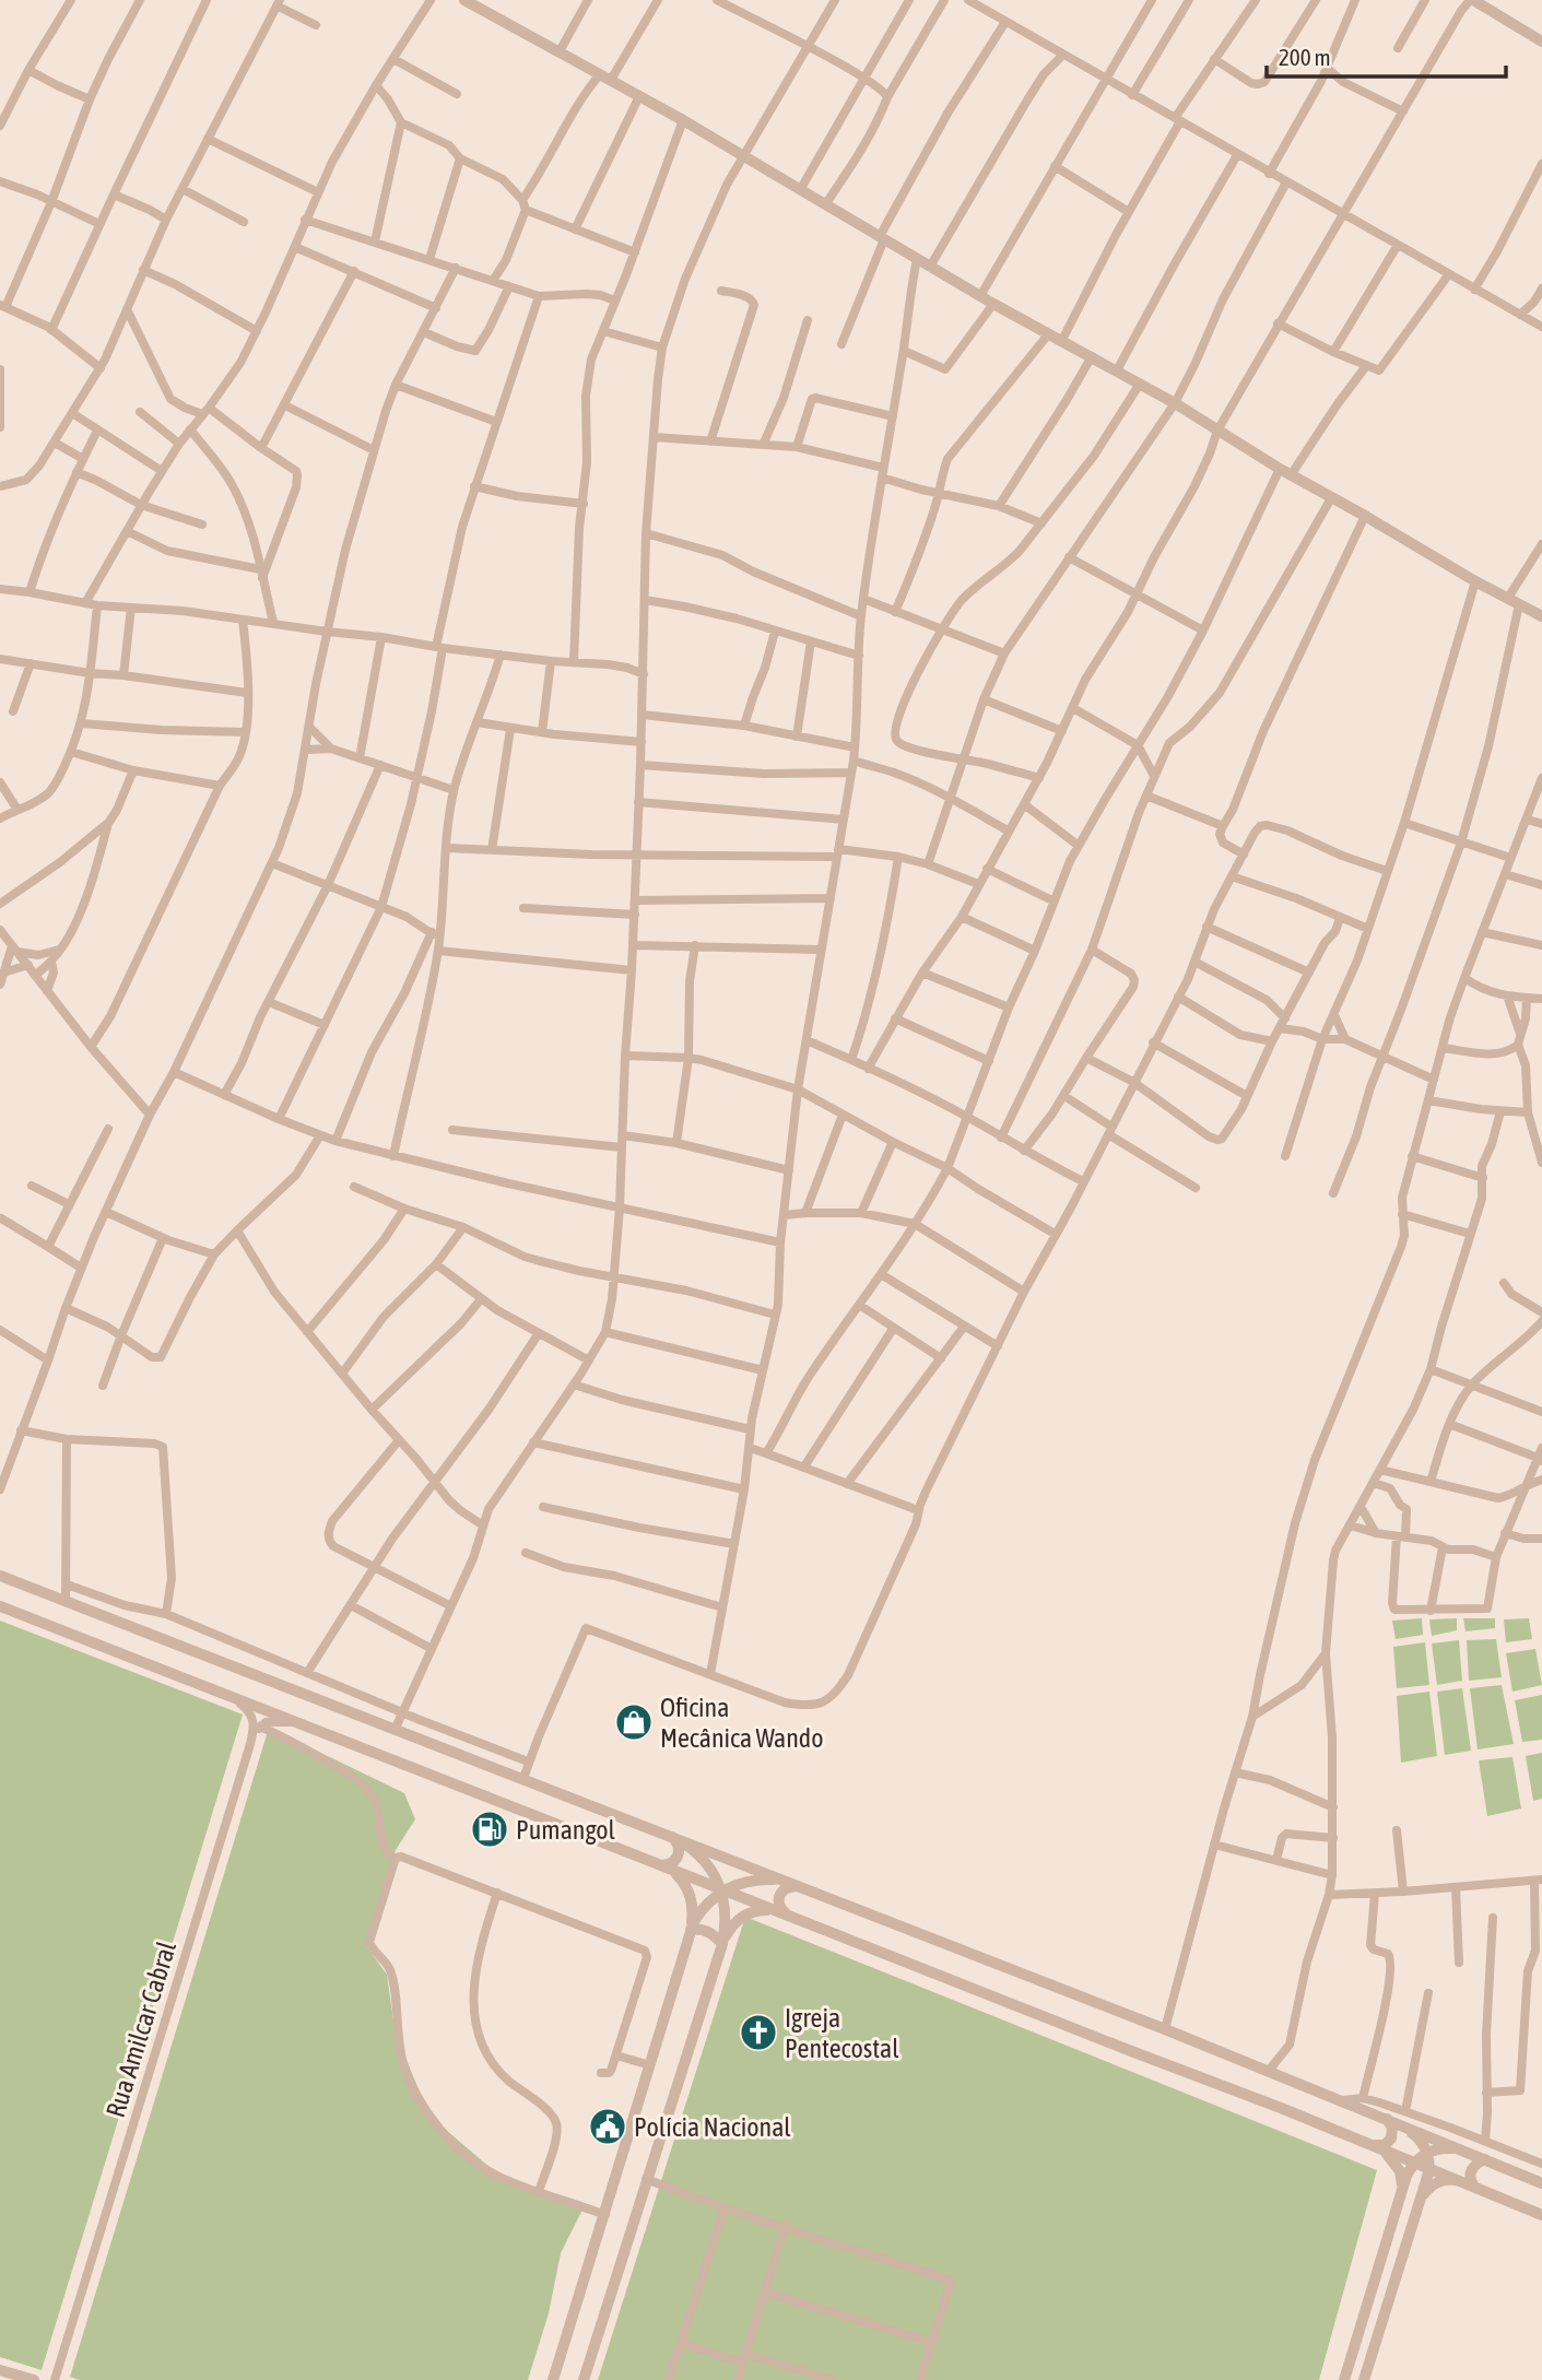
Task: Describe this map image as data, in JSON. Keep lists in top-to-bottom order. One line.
{"streets":{"street":["Rua Amilcar Cabral"]},"places":{"shop":["Oficina Mecânica Wando"],"fuel station":["Pumangol"],"church":["Igreja Pentecostal"],"public building":["Polícia Nacional"]},"scale_bar":"200 m"}
